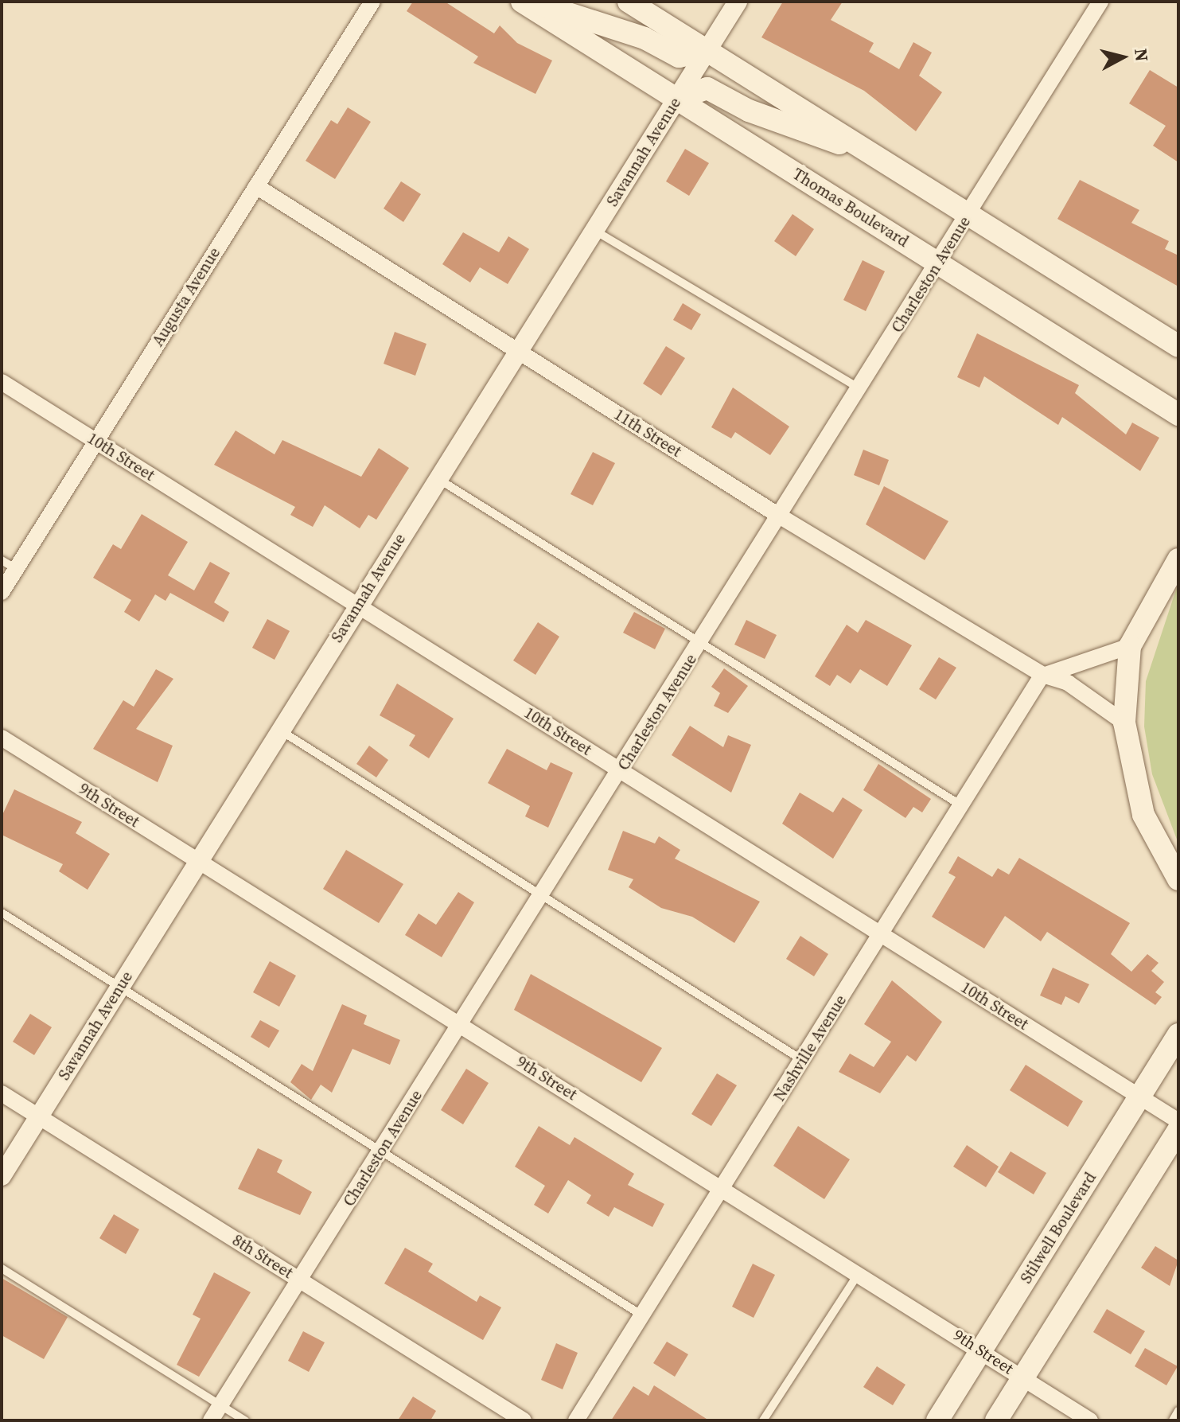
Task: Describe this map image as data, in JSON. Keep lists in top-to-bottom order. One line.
{"streets":{"main road":["Thomas Boulevard","Stilwell Boulevard"],"street":["Savannah Avenue","Charleston Avenue","Augusta Avenue","11th Street","10th Street","9th Street","Nashville Avenue","8th Street"]},"crossings":[["Savannah Avenue","Thomas Boulevard"],["Savannah Avenue","11th Street"],["Savannah Avenue","10th Street"],["Savannah Avenue","9th Street"],["Savannah Avenue","8th Street"],["Thomas Boulevard","Charleston Avenue"],["Charleston Avenue","11th Street"],["Charleston Avenue","10th Street"],["Charleston Avenue","9th Street"],["Charleston Avenue","8th Street"],["Augusta Avenue","11th Street"],["Augusta Avenue","10th Street"],["11th Street","Nashville Avenue"],["10th Street","Nashville Avenue"],["10th Street","Stilwell Boulevard"],["9th Street","Nashville Avenue"],["9th Street","Stilwell Boulevard"]],"north":"right"}
